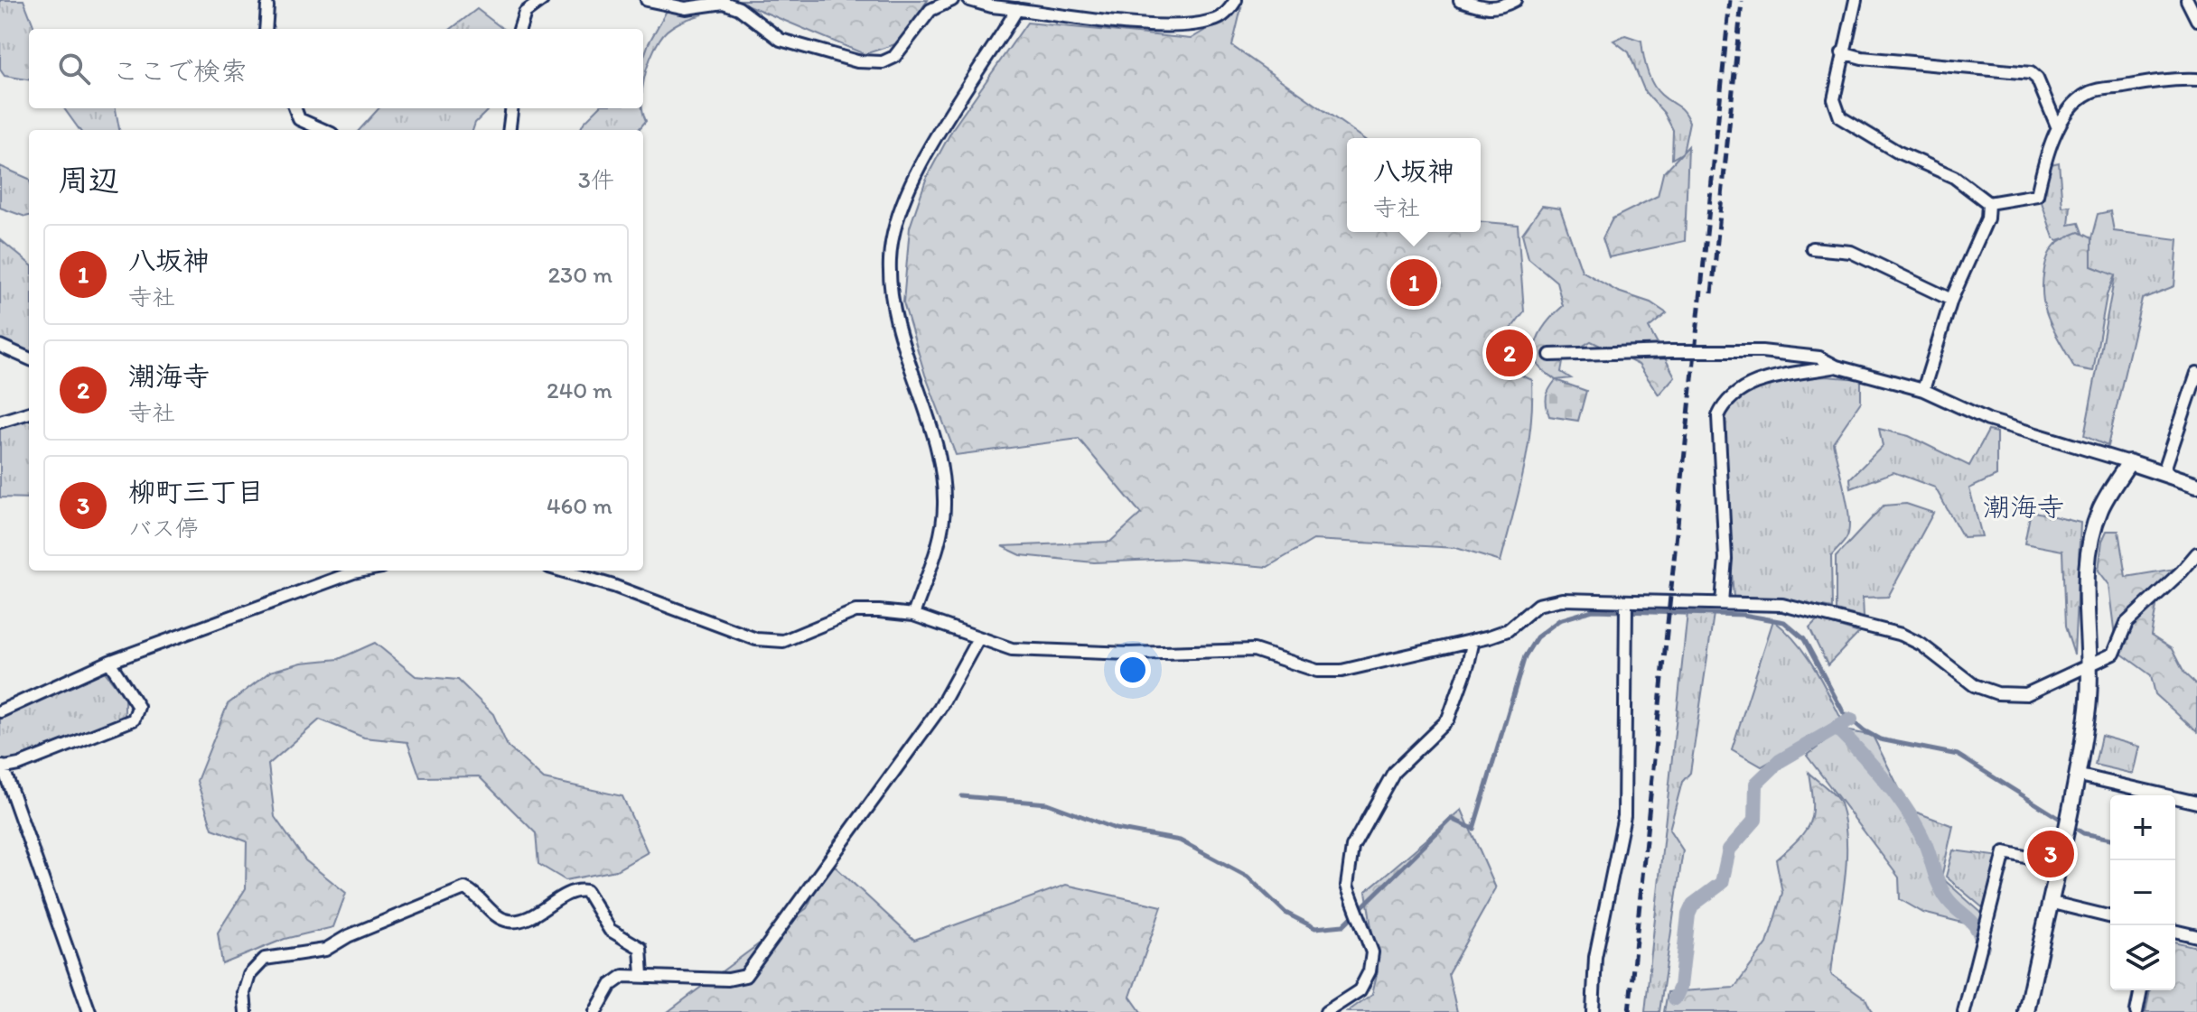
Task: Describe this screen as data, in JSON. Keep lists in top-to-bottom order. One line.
{"districts":["潮海寺"],"page":{"search":"ここで検索","heading":["周辺","3件"],"popup":["八坂神","寺社"],"list":[{"mark":"1","name":"八坂神","note":"寺社","value":"230 m"},{"mark":"2","name":"潮海寺","note":"寺社","value":"240 m"},{"mark":"3","name":"柳町三丁目","note":"バス停","value":"460 m"}],"pins":["1","2","3"],"map_buttons":["+","−"]}}
